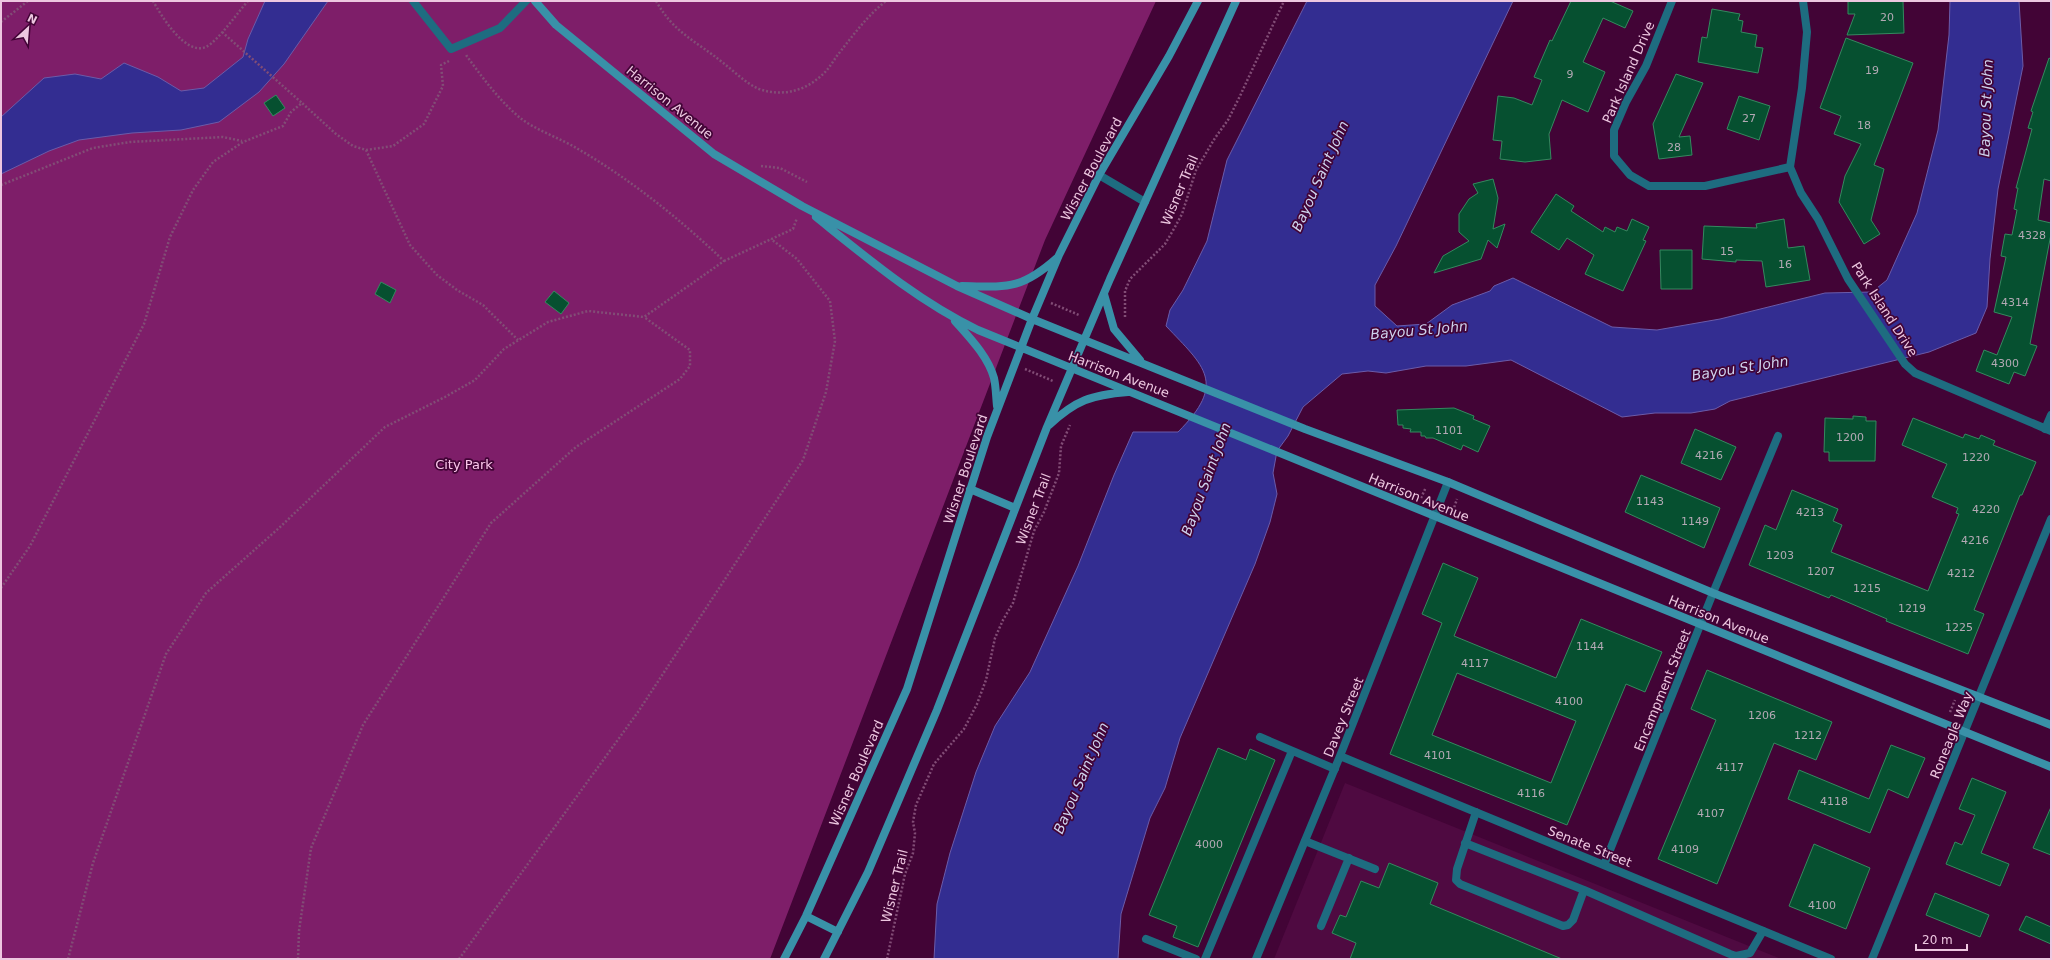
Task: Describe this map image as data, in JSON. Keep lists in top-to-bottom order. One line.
{"streets":{"street":["Park Island Drive","Harrison Avenue","Wisner Boulevard","Encampment Street","Davey Street","Roneagle Way","Senate Street"],"path":["Wisner Trail"]},"crossings":[["Harrison Avenue","Wisner Boulevard"],["Harrison Avenue","Encampment Street"],["Harrison Avenue","Davey Street"],["Harrison Avenue","Roneagle Way"],["Encampment Street","Senate Street"],["Davey Street","Senate Street"]],"water":["Bayou St John","Bayou Saint John"],"parks":["City Park"],"house_numbers":["20","19","9","27","18","28","4328","15","16","4314","4300","1101","1200","4216","1220","1143","4220","4213","1149","4216","1203","1207","4212","1215","1219","1225","1144","4117","4100","1206","1212","4101","4117","4116","4118","4107","4000","4109","4100"],"scale_bar":"20 m","north":"top right"}
